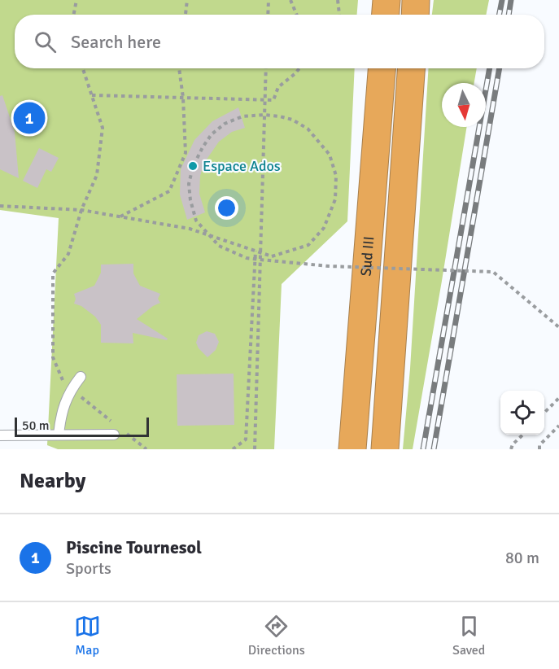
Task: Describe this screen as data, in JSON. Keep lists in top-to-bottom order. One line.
{"streets":{"highway":["Sud III"]},"places":["Espace Ados"],"scale_bar":"50 m","north":"bottom","page":{"search":"Search here","pins":"1","scale":"50 m","heading":"Nearby","list":[{"mark":"1","name":"Piscine Tournesol","note":"Sports","value":"80 m"}],"nav":["Map","Directions","Saved"]}}
